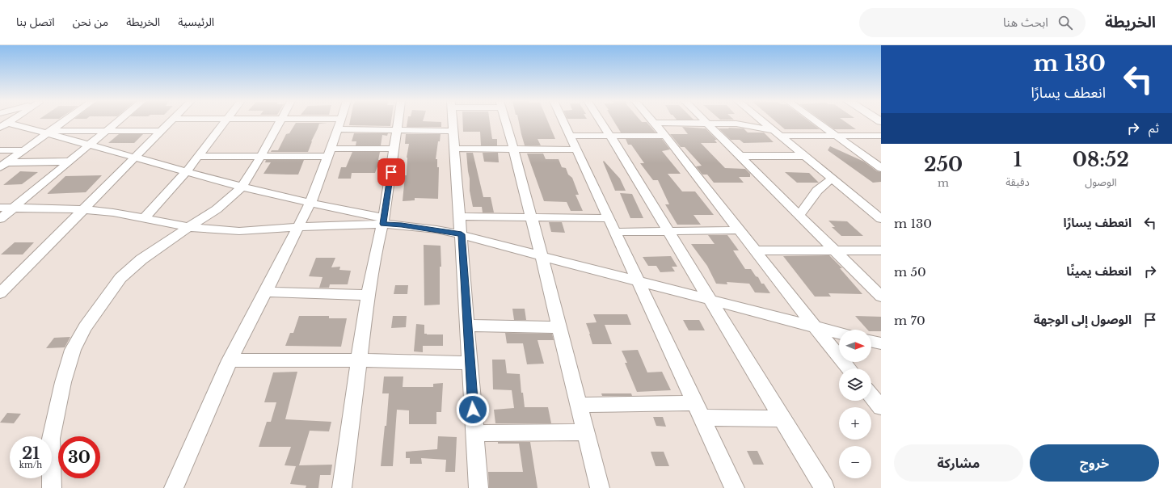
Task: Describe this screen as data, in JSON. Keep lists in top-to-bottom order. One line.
{"north":"right","page":{"header":"الخريطة","search":"ابحث هنا","nav":["الرئيسية","الخريطة","من نحن","اتصل بنا"],"turn":["130 m","انعطف يسارًا"],"then":"ثم","eta":["08:52","الوصول","1","دقيقة","250","m"],"list":[{"name":"انعطف يسارًا","value":"130 m"},{"name":"انعطف يمينًا","value":"50 m"},{"name":"الوصول إلى الوجهة","value":"70 m"}],"map_buttons":["+","−"],"speed":"21 km/h","limit":"30","buttons":["خروج","مشاركة"]}}
